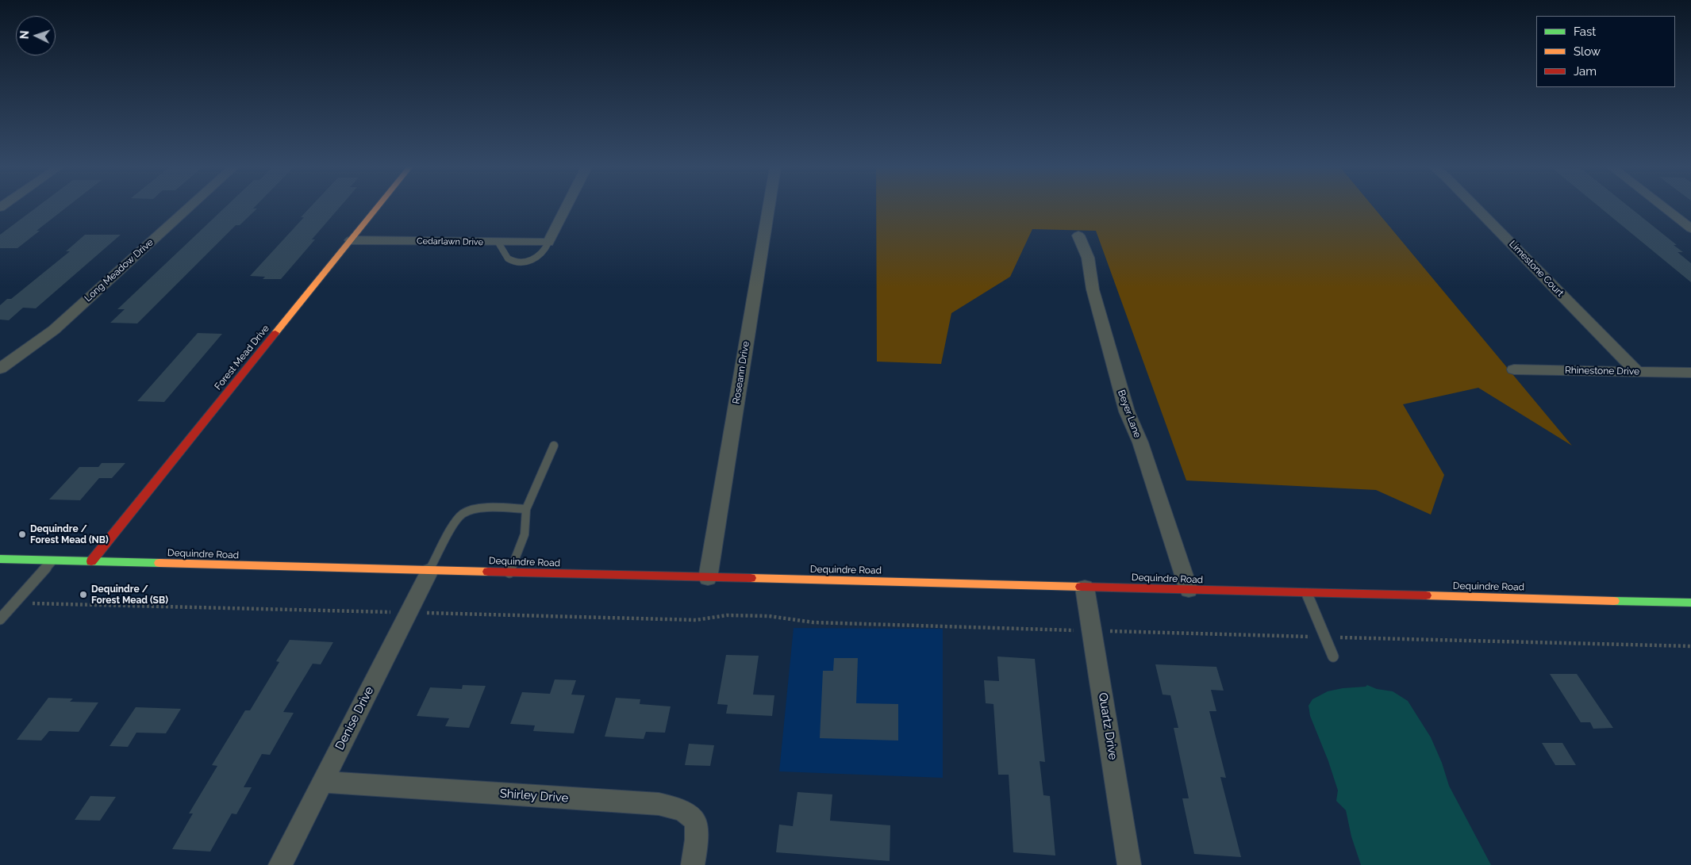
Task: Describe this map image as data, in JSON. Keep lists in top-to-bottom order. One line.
{"streets":{"main road":["Forest Mead Drive","Dequindre Road"],"street":["Cedarlawn Drive","Limestone Court","Long Meadow Drive","Rhinestone Drive","Roseann Drive","Beyer Lane","Denise Drive","Quartz Drive","Shirley Drive"]},"crossings":[["Cedarlawn Drive","Forest Mead Drive"],["Limestone Court","Rhinestone Drive"],["Forest Mead Drive","Dequindre Road"],["Roseann Drive","Dequindre Road"],["Beyer Lane","Dequindre Road"],["Dequindre Road","Denise Drive"],["Dequindre Road","Quartz Drive"],["Denise Drive","Shirley Drive"]],"places":["Dequindre / Forest Mead (NB)","Dequindre / Forest Mead (SB)"],"legend":["Fast","Slow","Jam"],"north":"left"}
